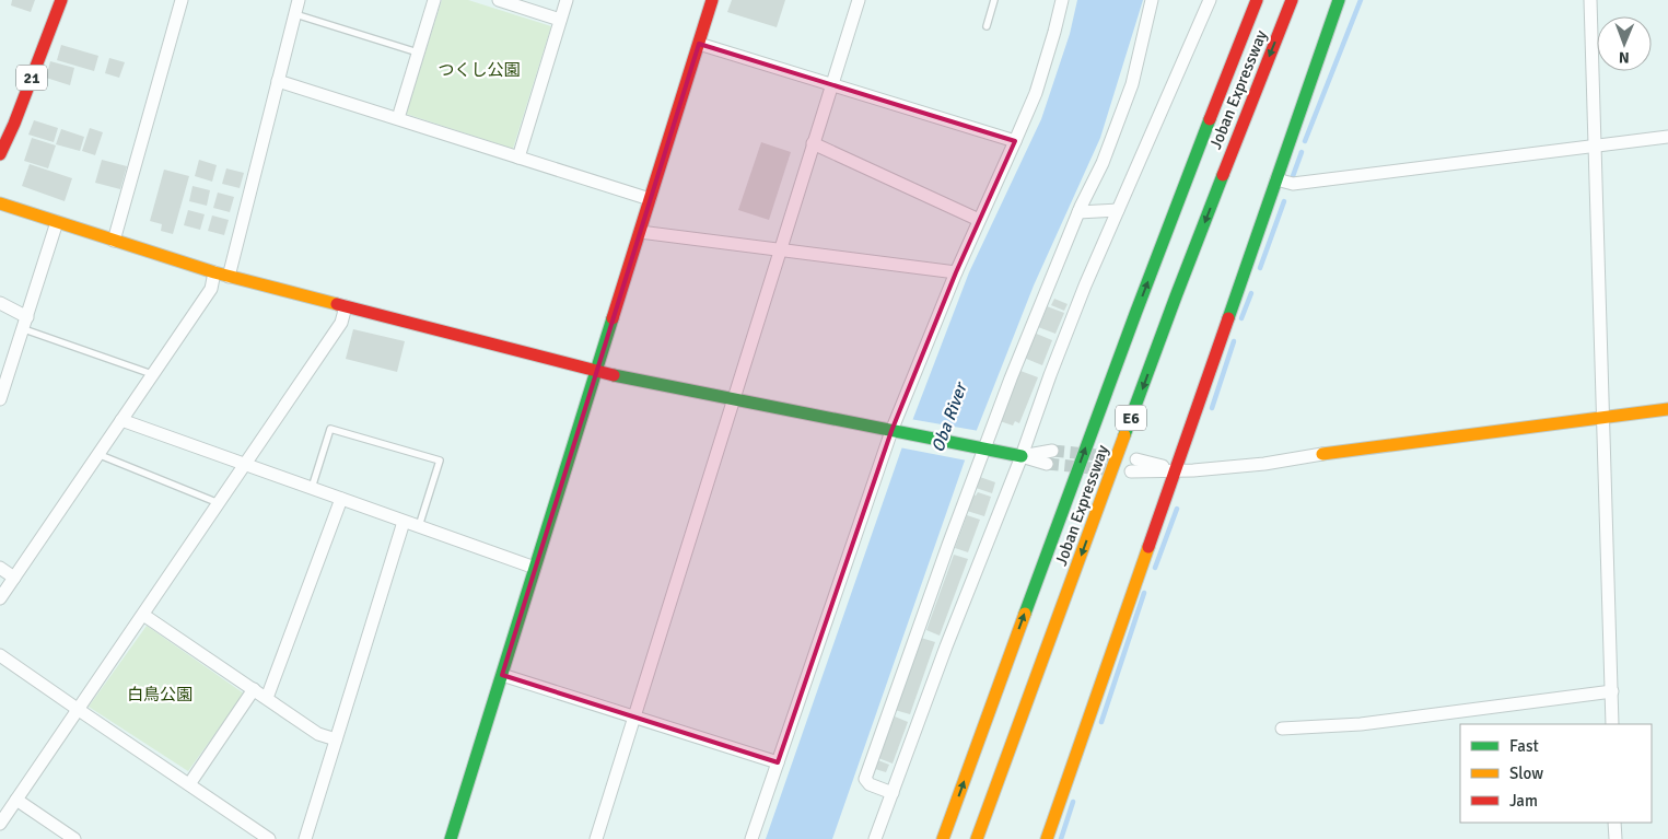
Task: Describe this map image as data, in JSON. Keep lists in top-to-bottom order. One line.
{"streets":{"main road":["21","Joban Expressway","E6"]},"water":["Oba River"],"parks":["つくし公園","白鳥公園"],"legend":["Fast","Slow","Jam"],"north":"bottom"}
